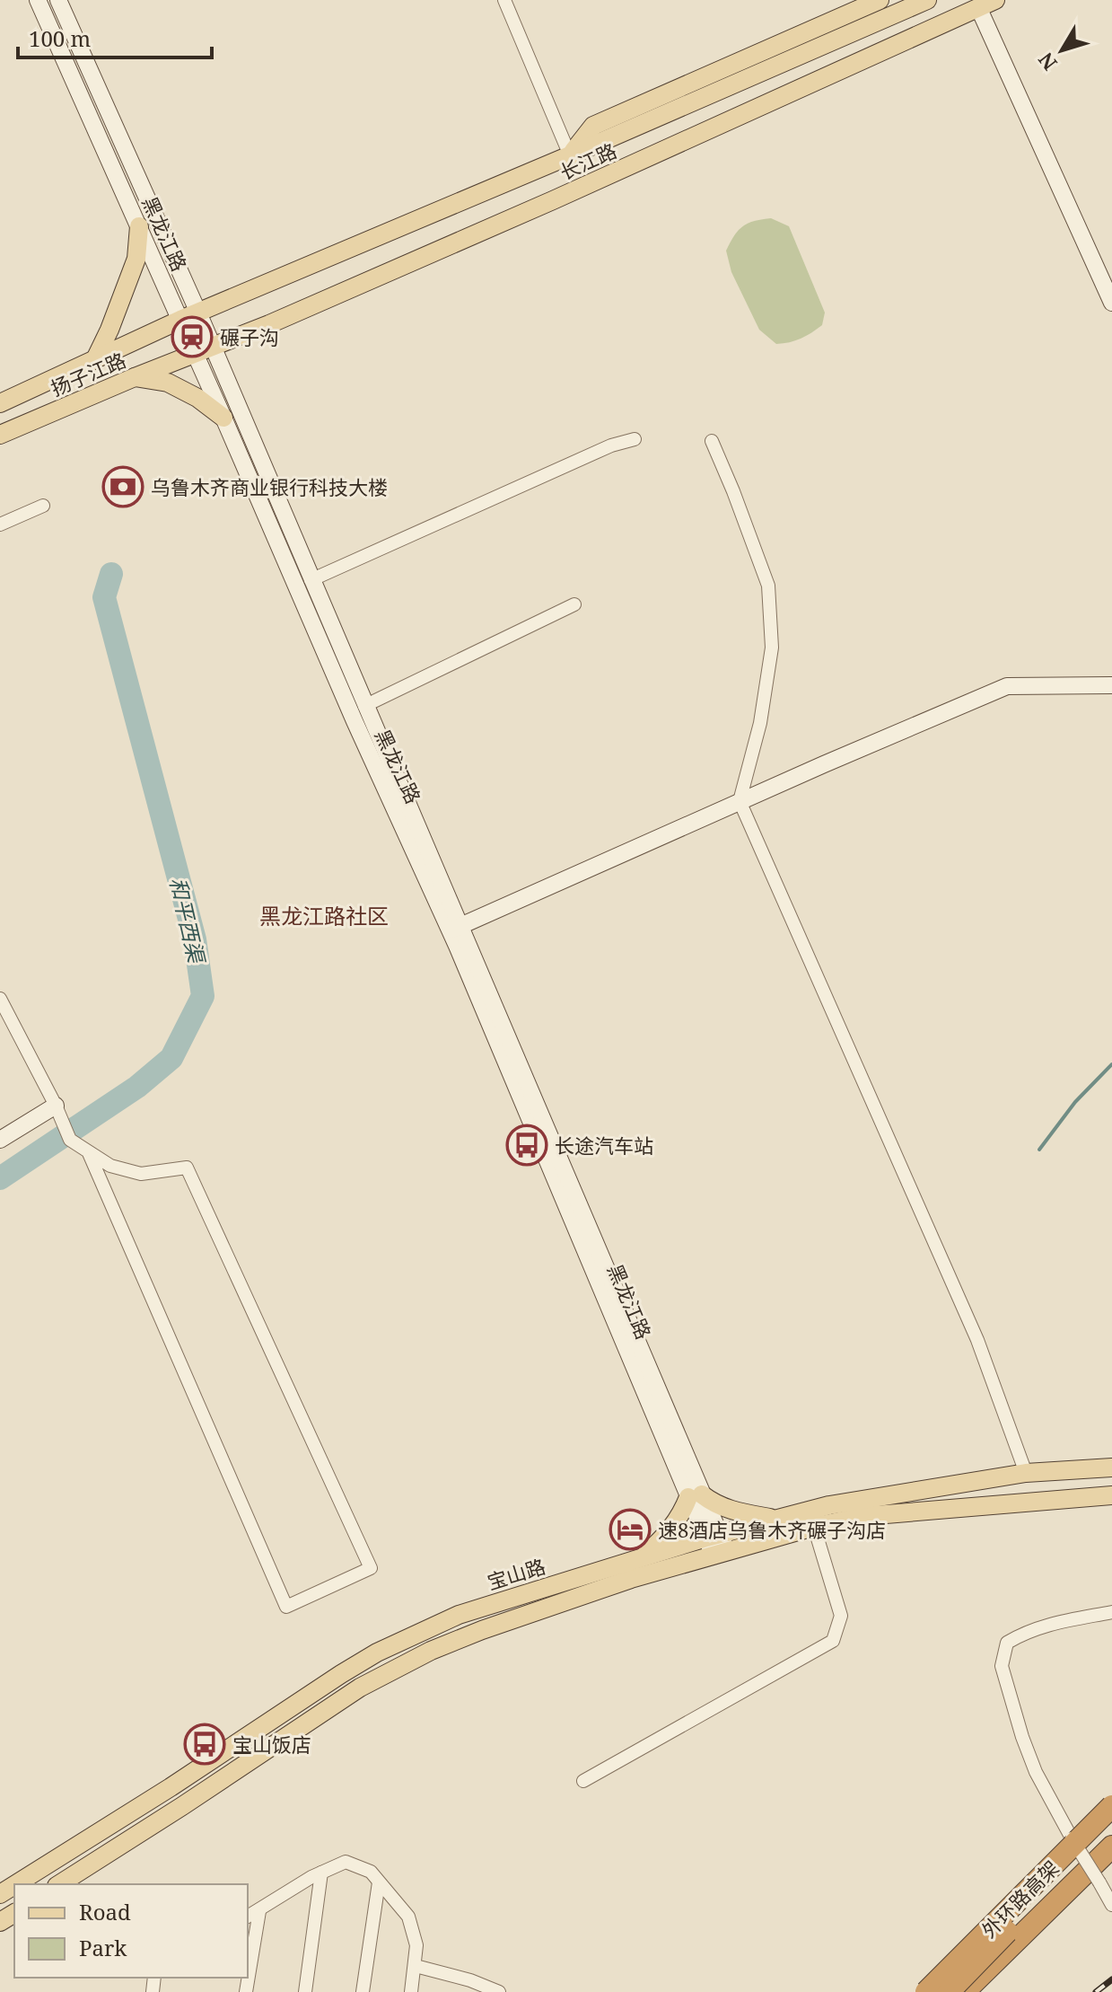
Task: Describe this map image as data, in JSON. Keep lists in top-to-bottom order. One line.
{"streets":{"highway":["外环路高架"],"main road":["长江路","黑龙江路","扬子江路","宝山路"]},"crossings":[["长江路","黑龙江路"],["长江路","扬子江路"],["黑龙江路","扬子江路"],["黑龙江路","宝山路"]],"districts":["黑龙江路社区"],"water":["和平西渠"],"places":{"station":["碾子沟"],"bank":["乌鲁木齐商业银行科技大楼"],"bus stop":["长途汽车站","宝山饭店"],"hotel":["速8酒店乌鲁木齐碾子沟店"]},"legend":["Road","Park"],"scale_bar":"100 m","north":"bottom left"}
